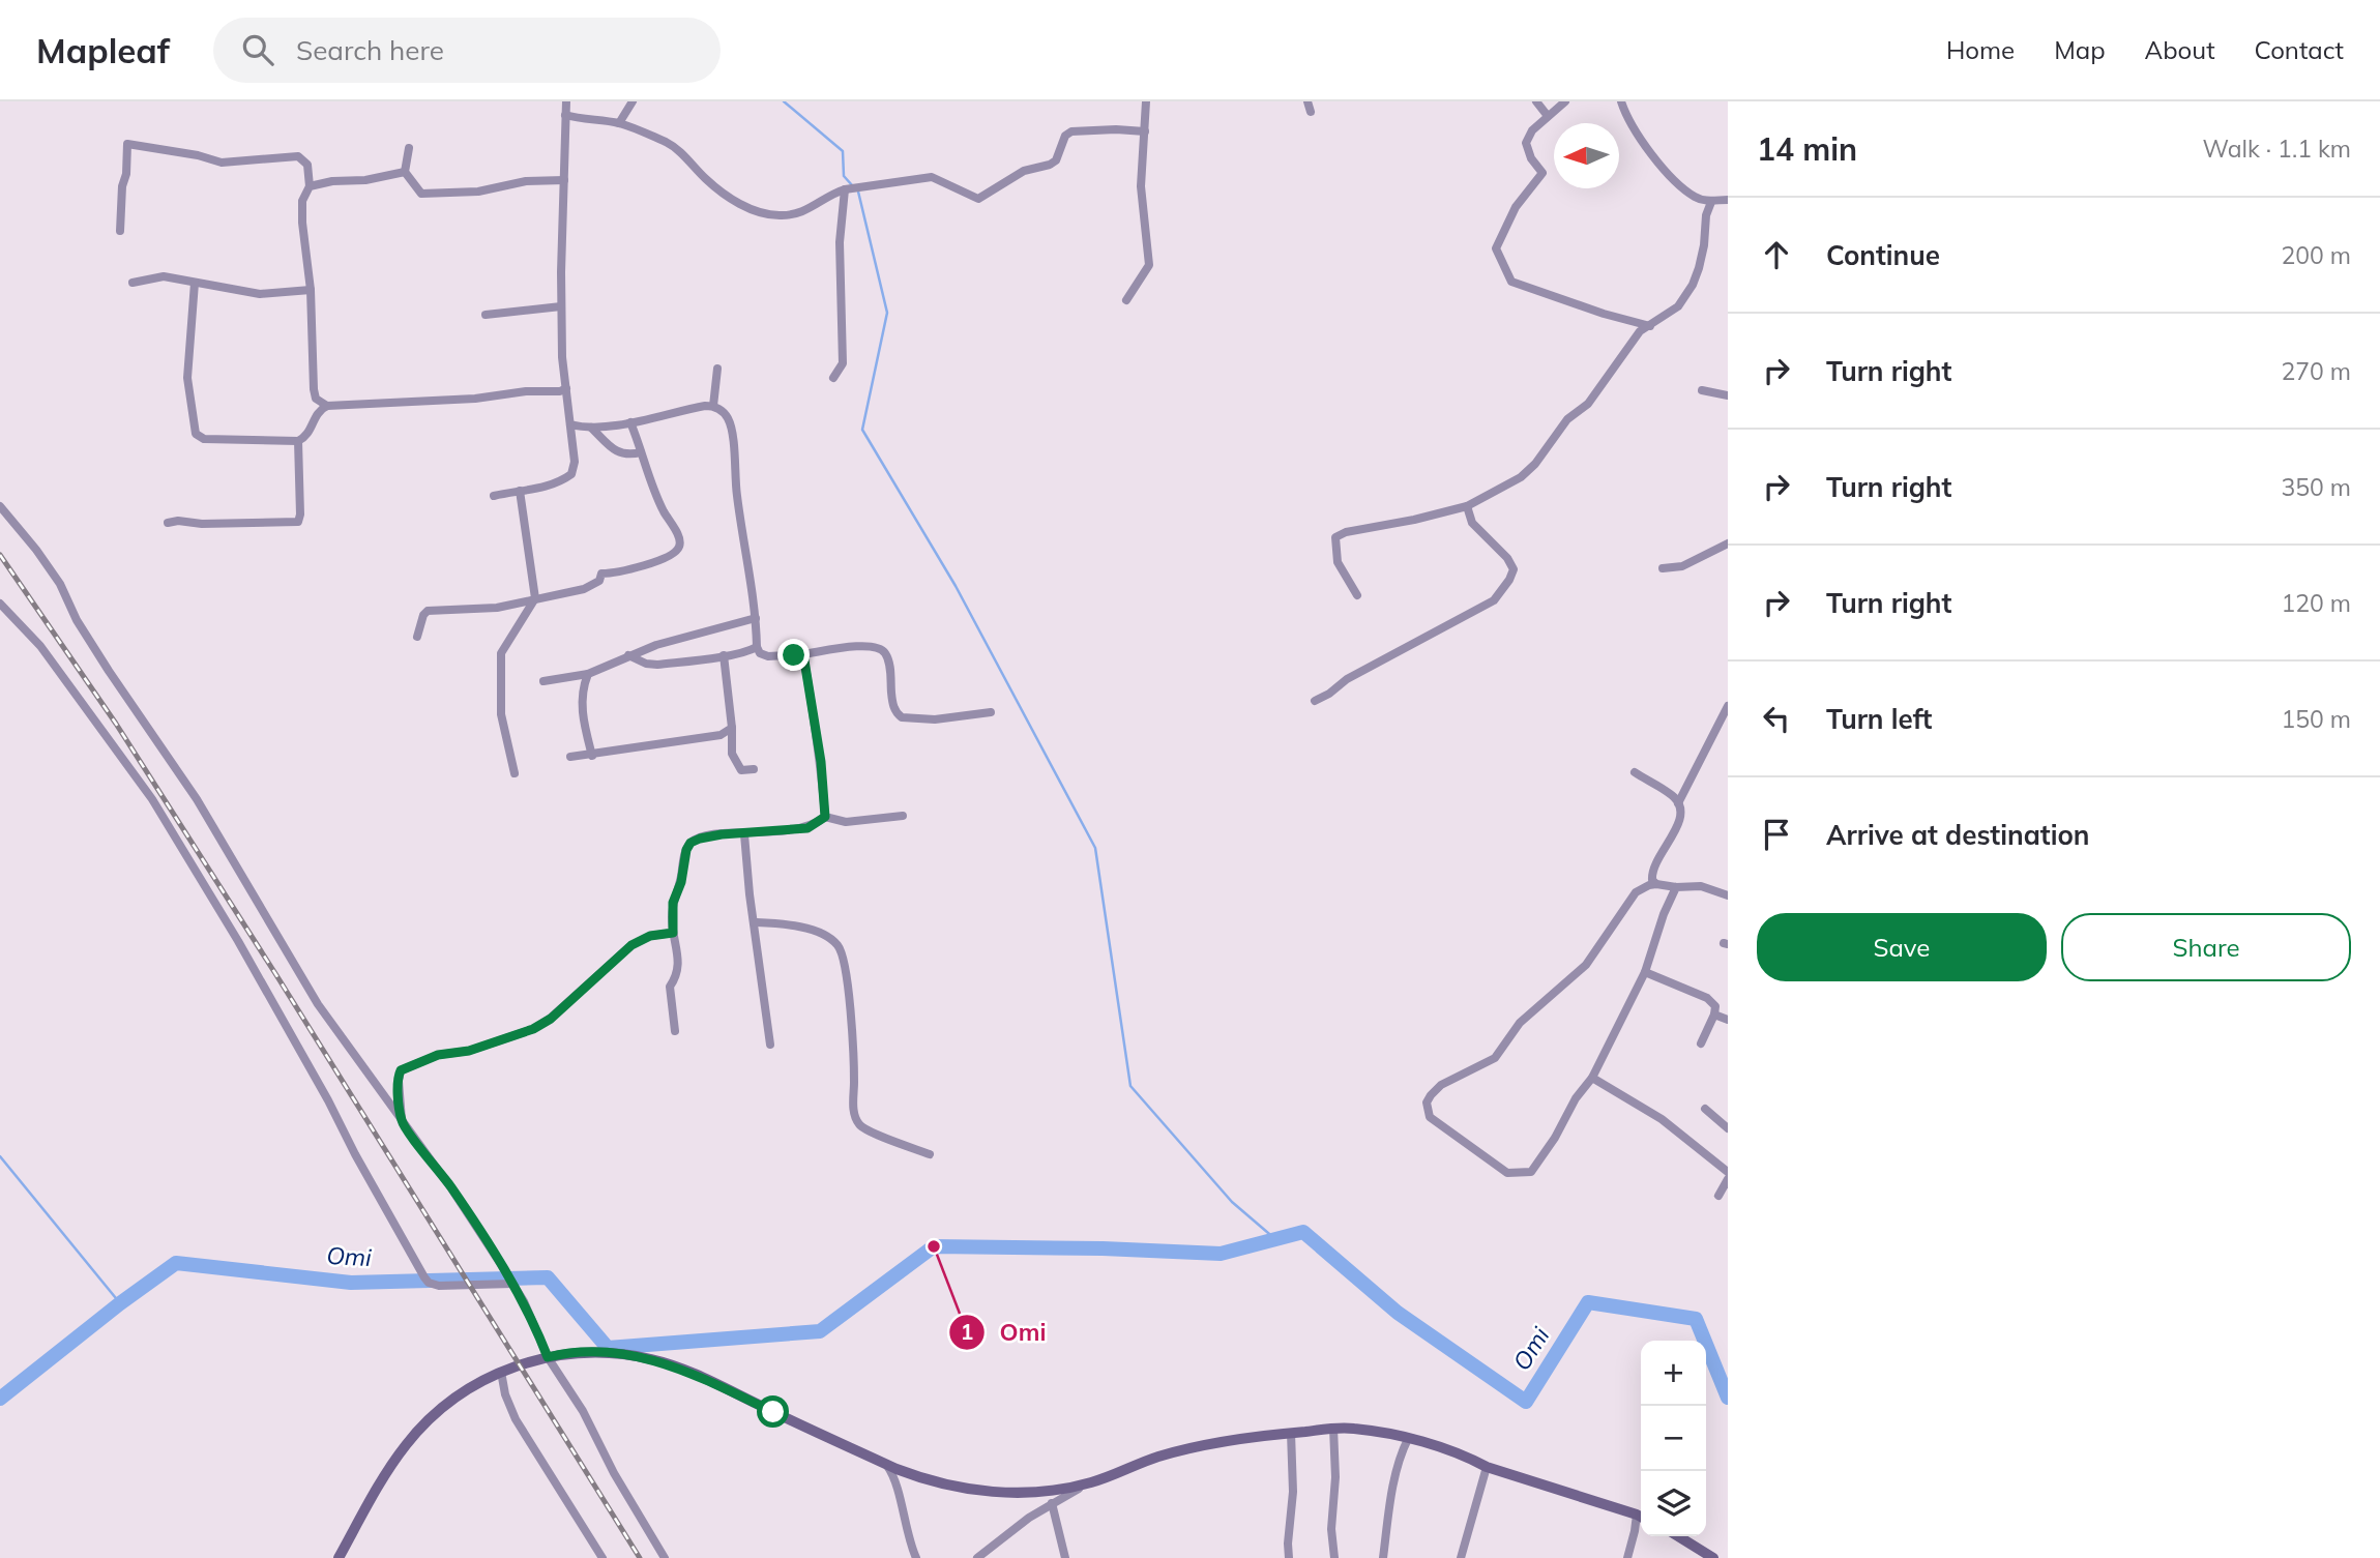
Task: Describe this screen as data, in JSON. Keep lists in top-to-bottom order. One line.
{"water":["Omi"],"places":["Omi"],"north":"left","page":{"header":"Mapleaf","search":"Search here","nav":["Home","Map","About","Contact"],"heading":["14 min","Walk · 1.1 km"],"list":[["Continue","200 m"],["Turn right","270 m"],["Turn right","350 m"],["Turn right","120 m"],["Turn left","150 m"],"Arrive at destination"],"buttons":["Save","Share"],"map_buttons":["+","−"]}}
